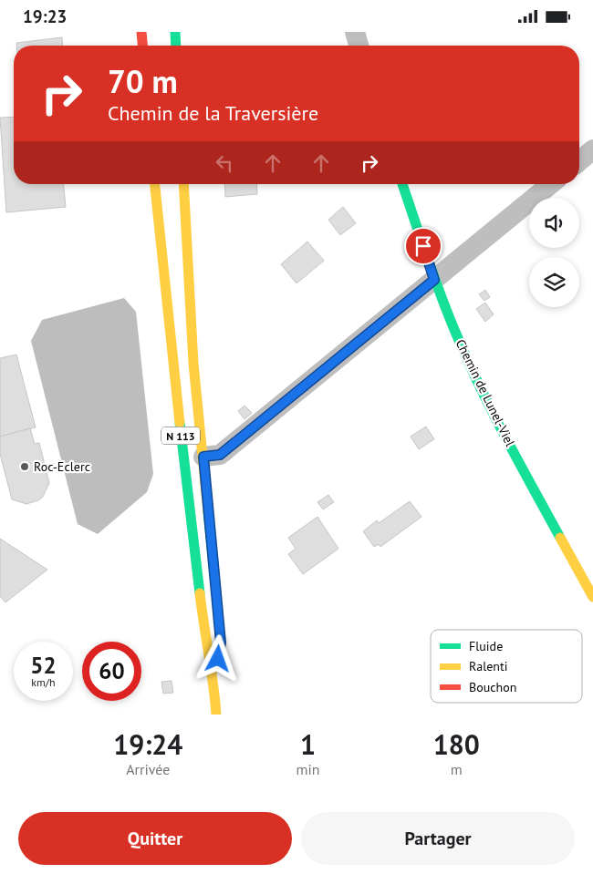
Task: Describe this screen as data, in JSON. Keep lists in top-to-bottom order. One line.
{"streets":{"main road":["Chemin de Lunel-Viel","N 113"]},"places":["Roc-Eclerc"],"legend":["Fluide","Ralenti","Bouchon"],"page":{"status":"19:23","turn":["70 m","Chemin de la Traversière"],"speed":"52 km/h","limit":"60","eta":["19:24","Arrivée","1","min","180","m"],"buttons":["Quitter","Partager"]}}
